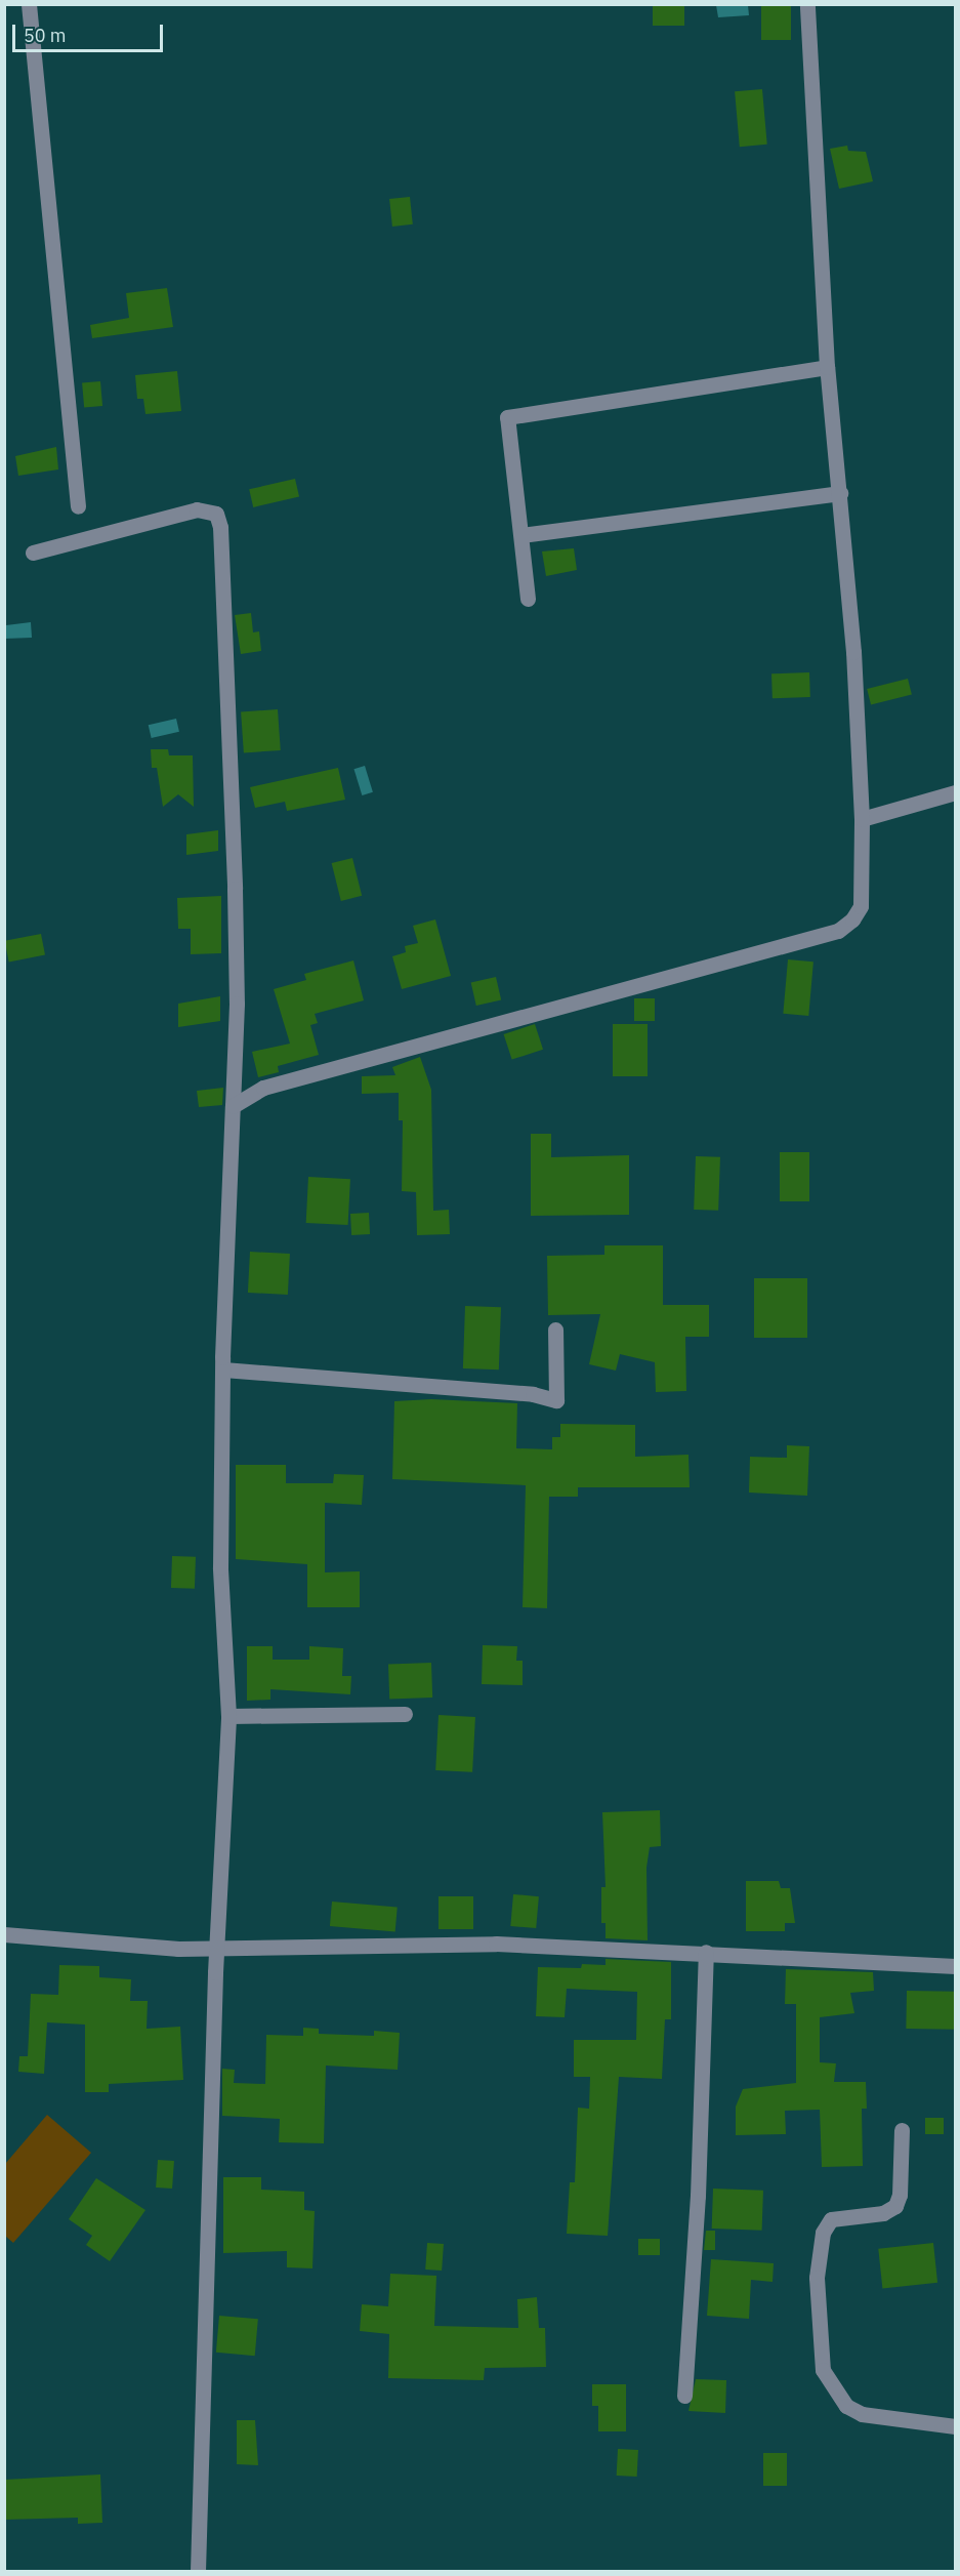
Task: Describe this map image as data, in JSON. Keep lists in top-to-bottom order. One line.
{"scale_bar":"50 m"}
